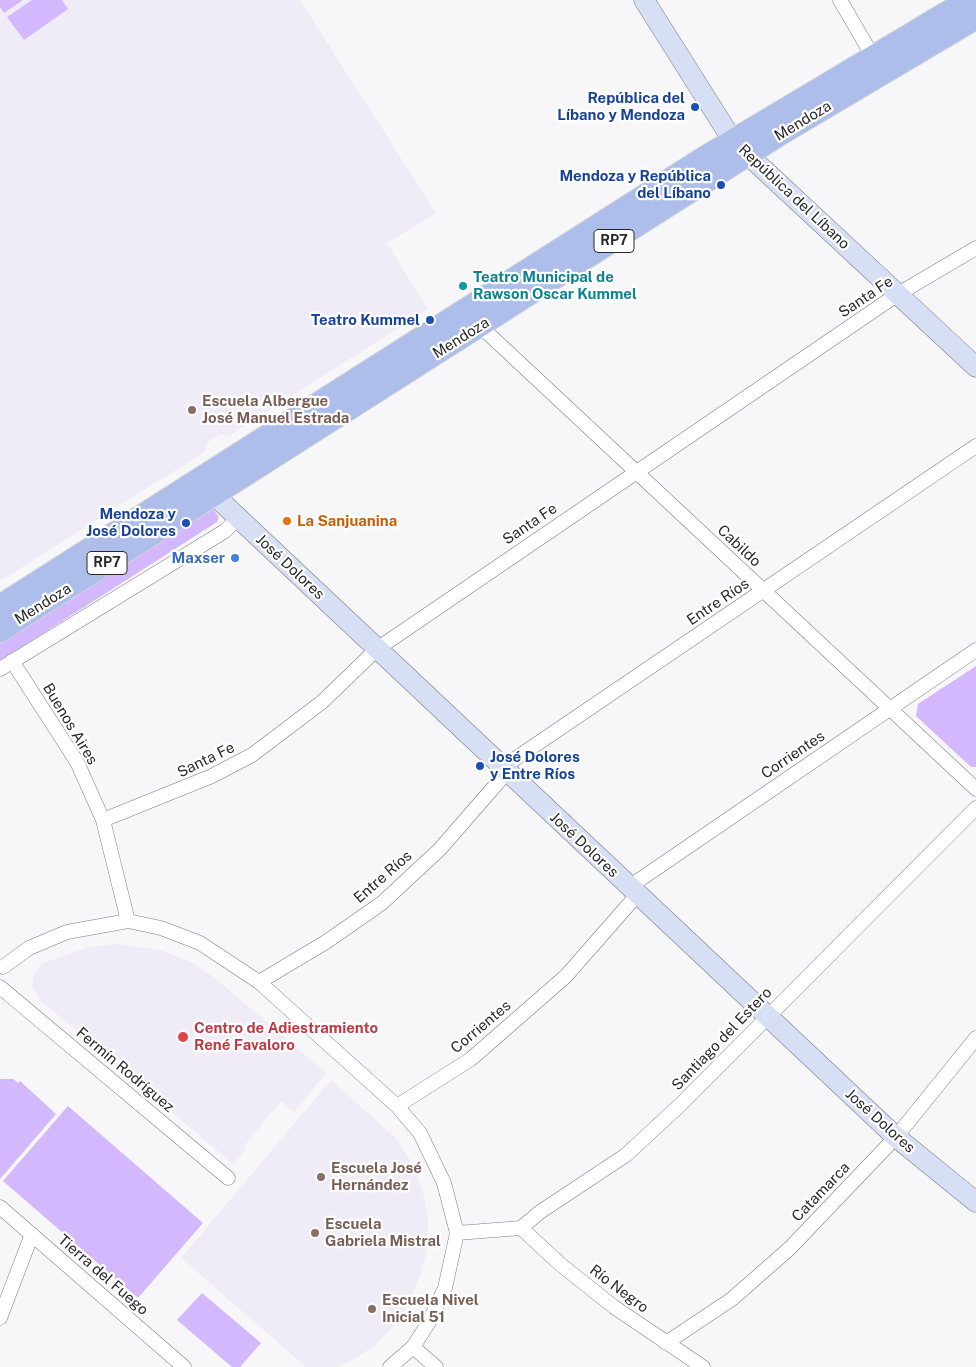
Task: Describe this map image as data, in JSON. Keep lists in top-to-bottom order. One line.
{"streets":{"main road":["Mendoza","RP7"],"street":["República del Líbano","Santa Fe","Cabildo","José Dolores","Entre Ríos","Buenos Aires","Corrientes","Santiago del Estero","Fermín Rodríguez","Catamarca","Tierra del Fuego","Río Negro"]},"crossings":[["Mendoza","República del Líbano"],["Mendoza","Cabildo"],["Mendoza","José Dolores"],["República del Líbano","Santa Fe"],["Santa Fe","Cabildo"],["Santa Fe","José Dolores"],["Santa Fe","Buenos Aires"],["Cabildo","Entre Ríos"],["Cabildo","Corrientes"],["José Dolores","Entre Ríos"],["José Dolores","Corrientes"],["José Dolores","Santiago del Estero"],["José Dolores","Catamarca"],["Santiago del Estero","Río Negro"],["Catamarca","Río Negro"]],"places":["República del Líbano y Mendoza","Mendoza y República del Líbano","Teatro Municipal de Rawson Oscar Kummel","Teatro Kummel","Escuela Albergue José Manuel Estrada","La Sanjuanina","Mendoza y José Dolores","Maxser","José Dolores y Entre Ríos","Centro de Adiestramiento René Favaloro","Escuela José Hernández","Escuela Gabriela Mistral","Escuela Nivel Inicial 51"]}
